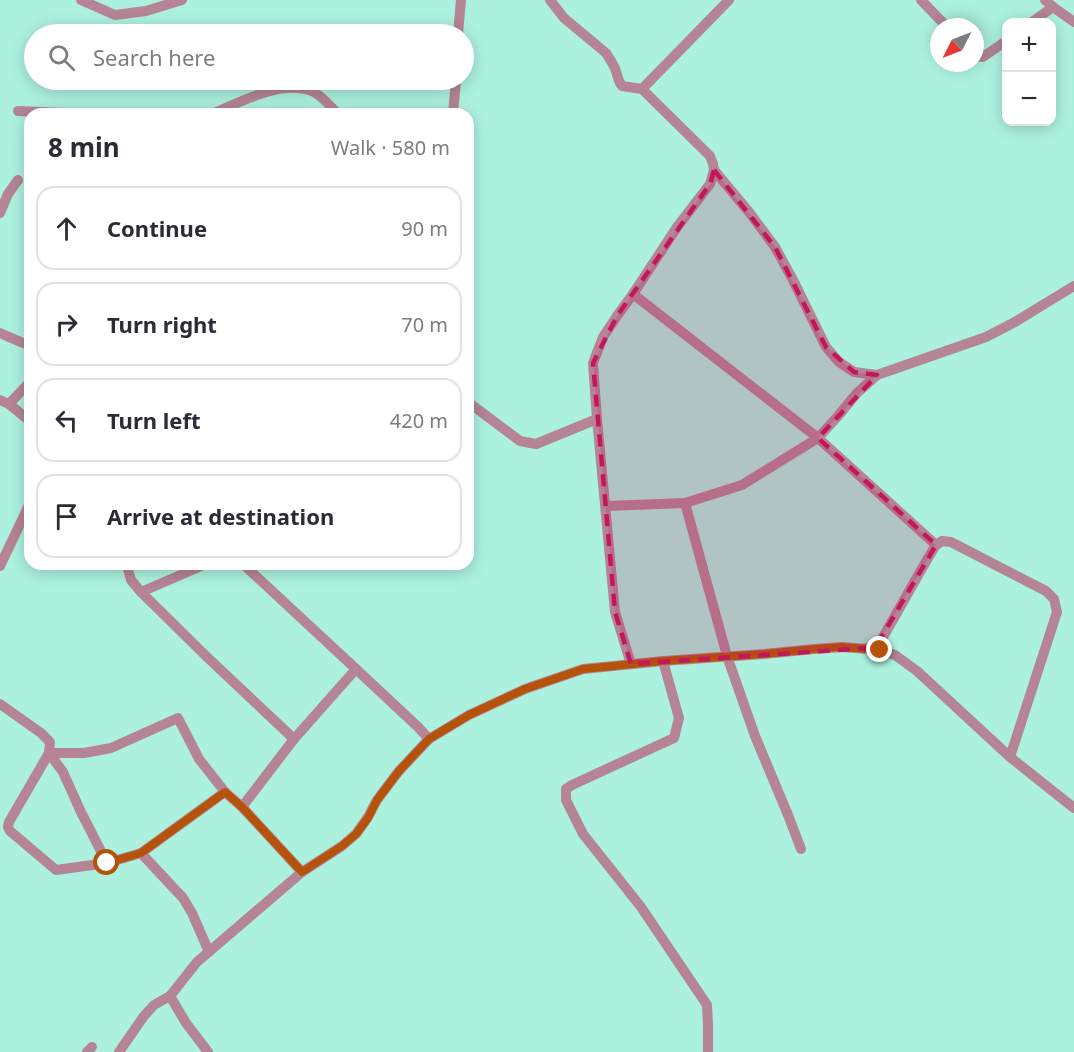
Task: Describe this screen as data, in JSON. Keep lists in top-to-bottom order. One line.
{"north":"bottom left","page":{"map_buttons":["+","−"],"search":"Search here","heading":["8 min","Walk · 580 m"],"list":[["Continue","90 m"],["Turn right","70 m"],["Turn left","420 m"],"Arrive at destination"]}}
